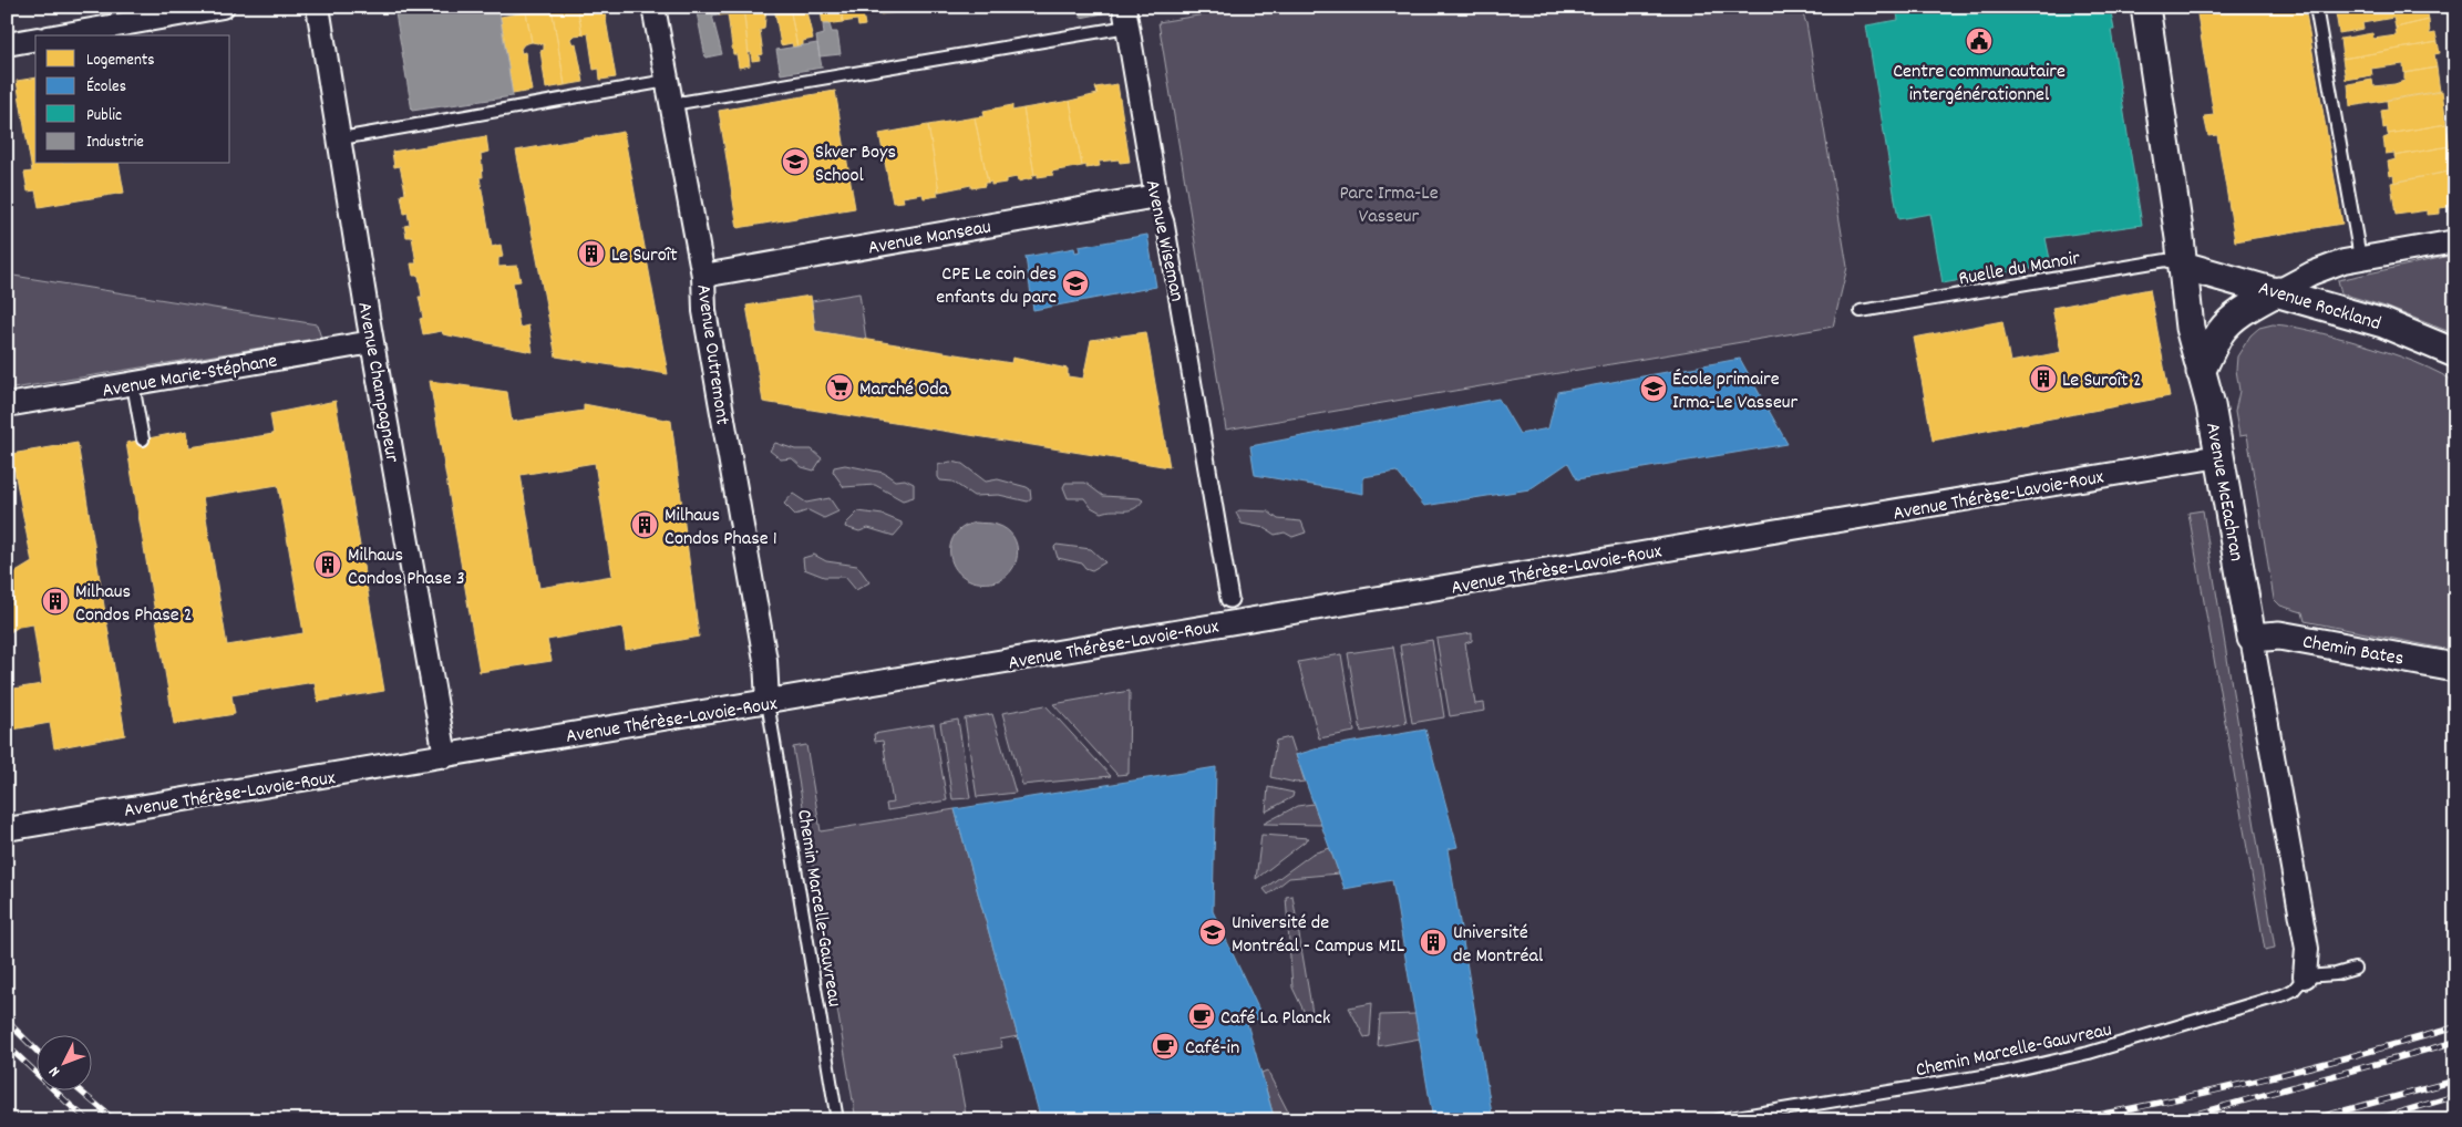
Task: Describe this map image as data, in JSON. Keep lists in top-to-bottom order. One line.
{"streets":{"street":["Avenue Manseau","Avenue Wiseman","Avenue Rockland","Avenue Outremont","Avenue Marie-Stéphane","Avenue Champagneur","Avenue McEachran","Avenue Thérèse-Lavoie-Roux","Chemin Bates"],"lane":["Ruelle du Manoir","Chemin Marcelle-Gauvreau"]},"crossings":[["Avenue Manseau","Avenue Wiseman"],["Avenue Manseau","Avenue Outremont"],["Ruelle du Manoir","Avenue Rockland"],["Ruelle du Manoir","Avenue McEachran"],["Avenue Rockland","Avenue McEachran"],["Avenue Outremont","Avenue Thérèse-Lavoie-Roux"],["Avenue Outremont","Chemin Marcelle-Gauvreau"],["Avenue Marie-Stéphane","Avenue Champagneur"],["Avenue Champagneur","Avenue Thérèse-Lavoie-Roux"],["Avenue McEachran","Avenue Thérèse-Lavoie-Roux"],["Avenue McEachran","Chemin Bates"],["Avenue McEachran","Chemin Marcelle-Gauvreau"],["Avenue Thérèse-Lavoie-Roux","Chemin Marcelle-Gauvreau"]],"parks":["Parc Irma-Le Vasseur"],"places":{"public building":["Centre communautaire intergénérationnel"],"school or university":["Skver Boys School","CPE Le coin des enfants du parc","École primaire Irma-Le Vasseur","Université de Montréal - Campus MIL"],"building":["Le Suroît","Le Suroît 2","Milhaus Condos Phase 1","Milhaus Condos Phase 3","Milhaus Condos Phase 2","Université de Montréal"],"supermarket":["Marché Oda"],"cafe":["Café La Planck","Café-in"]},"legend":["Logements","Écoles","Public","Industrie"],"north":"bottom left"}
